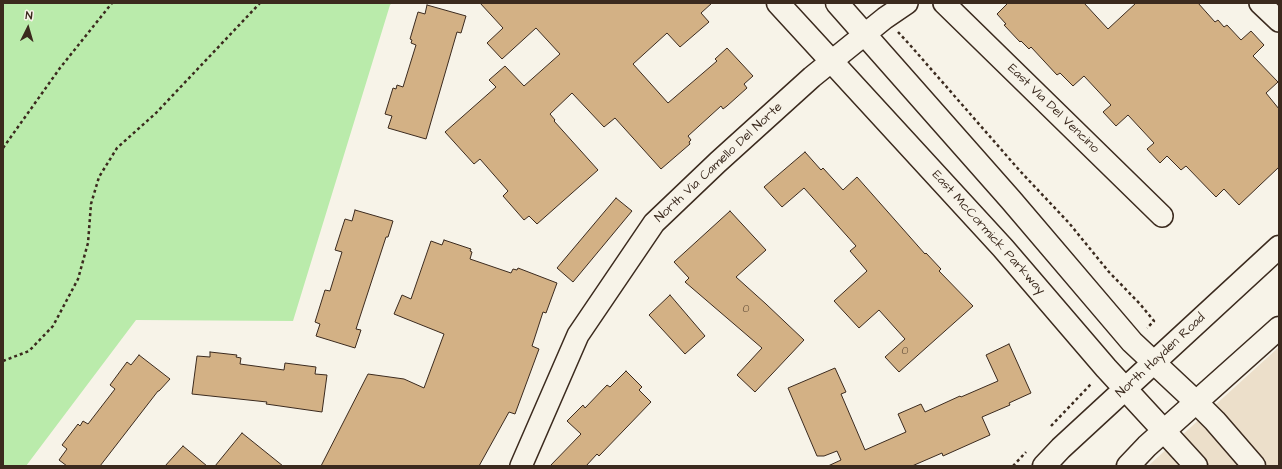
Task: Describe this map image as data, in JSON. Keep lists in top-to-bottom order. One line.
{"streets":{"main road":["East McCormick Parkway","North Hayden Road"],"street":["East Via Del Vencino","North Via Camello Del Norte"]},"crossings":[["North Via Camello Del Norte","East McCormick Parkway"],["East McCormick Parkway","North Hayden Road"]],"house_numbers":["0","0"],"north":"top"}
